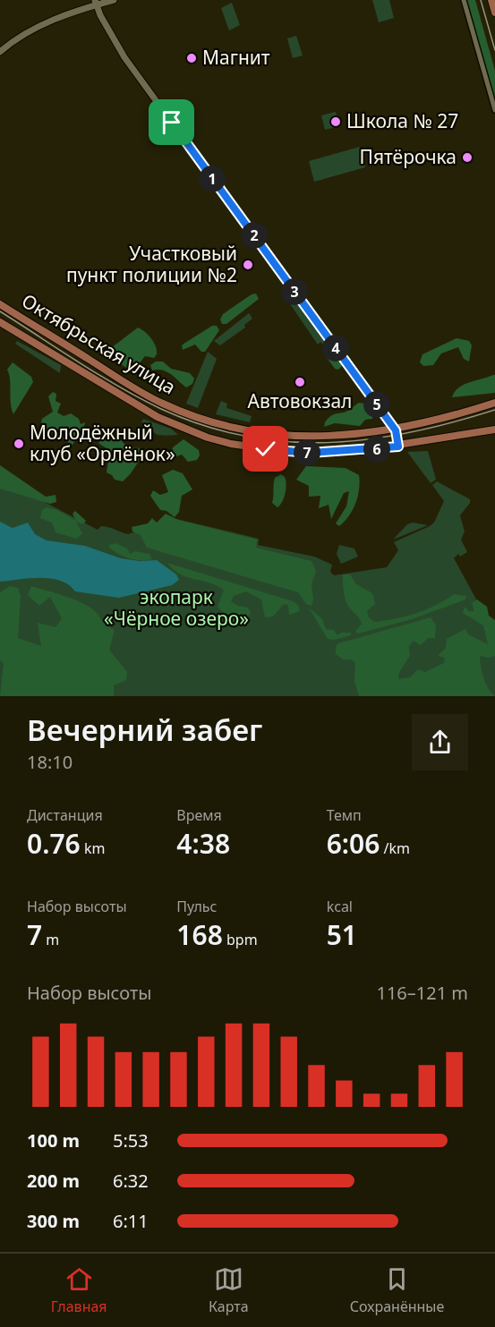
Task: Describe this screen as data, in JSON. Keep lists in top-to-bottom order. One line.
{"streets":{"main road":["Октябрьская улица"]},"parks":["экопарк «Чёрное озеро»"],"places":["Магнит","Школа № 27","Пятёрочка","Участковый пункт полиции №2","Автовокзал","Молодёжный клуб «Орлёнок»"],"page":{"pins":["1","2","3","4","5","6","7"],"heading":["Вечерний забег","18:10"],"stats":[["Дистанция","0.76 km"],["Время","4:38"],["Темп","6:06 /km"],["Набор высоты","7 m"],["Пульс","168 bpm"],["kcal","51"]],"chart":["Набор высоты","116–121 m"],"list":[{"name":"100 m","note":"5:53"},{"name":"200 m","note":"6:32"},{"name":"300 m","note":"6:11"}],"tabs":["Главная","Карта","Сохранённые"]}}
